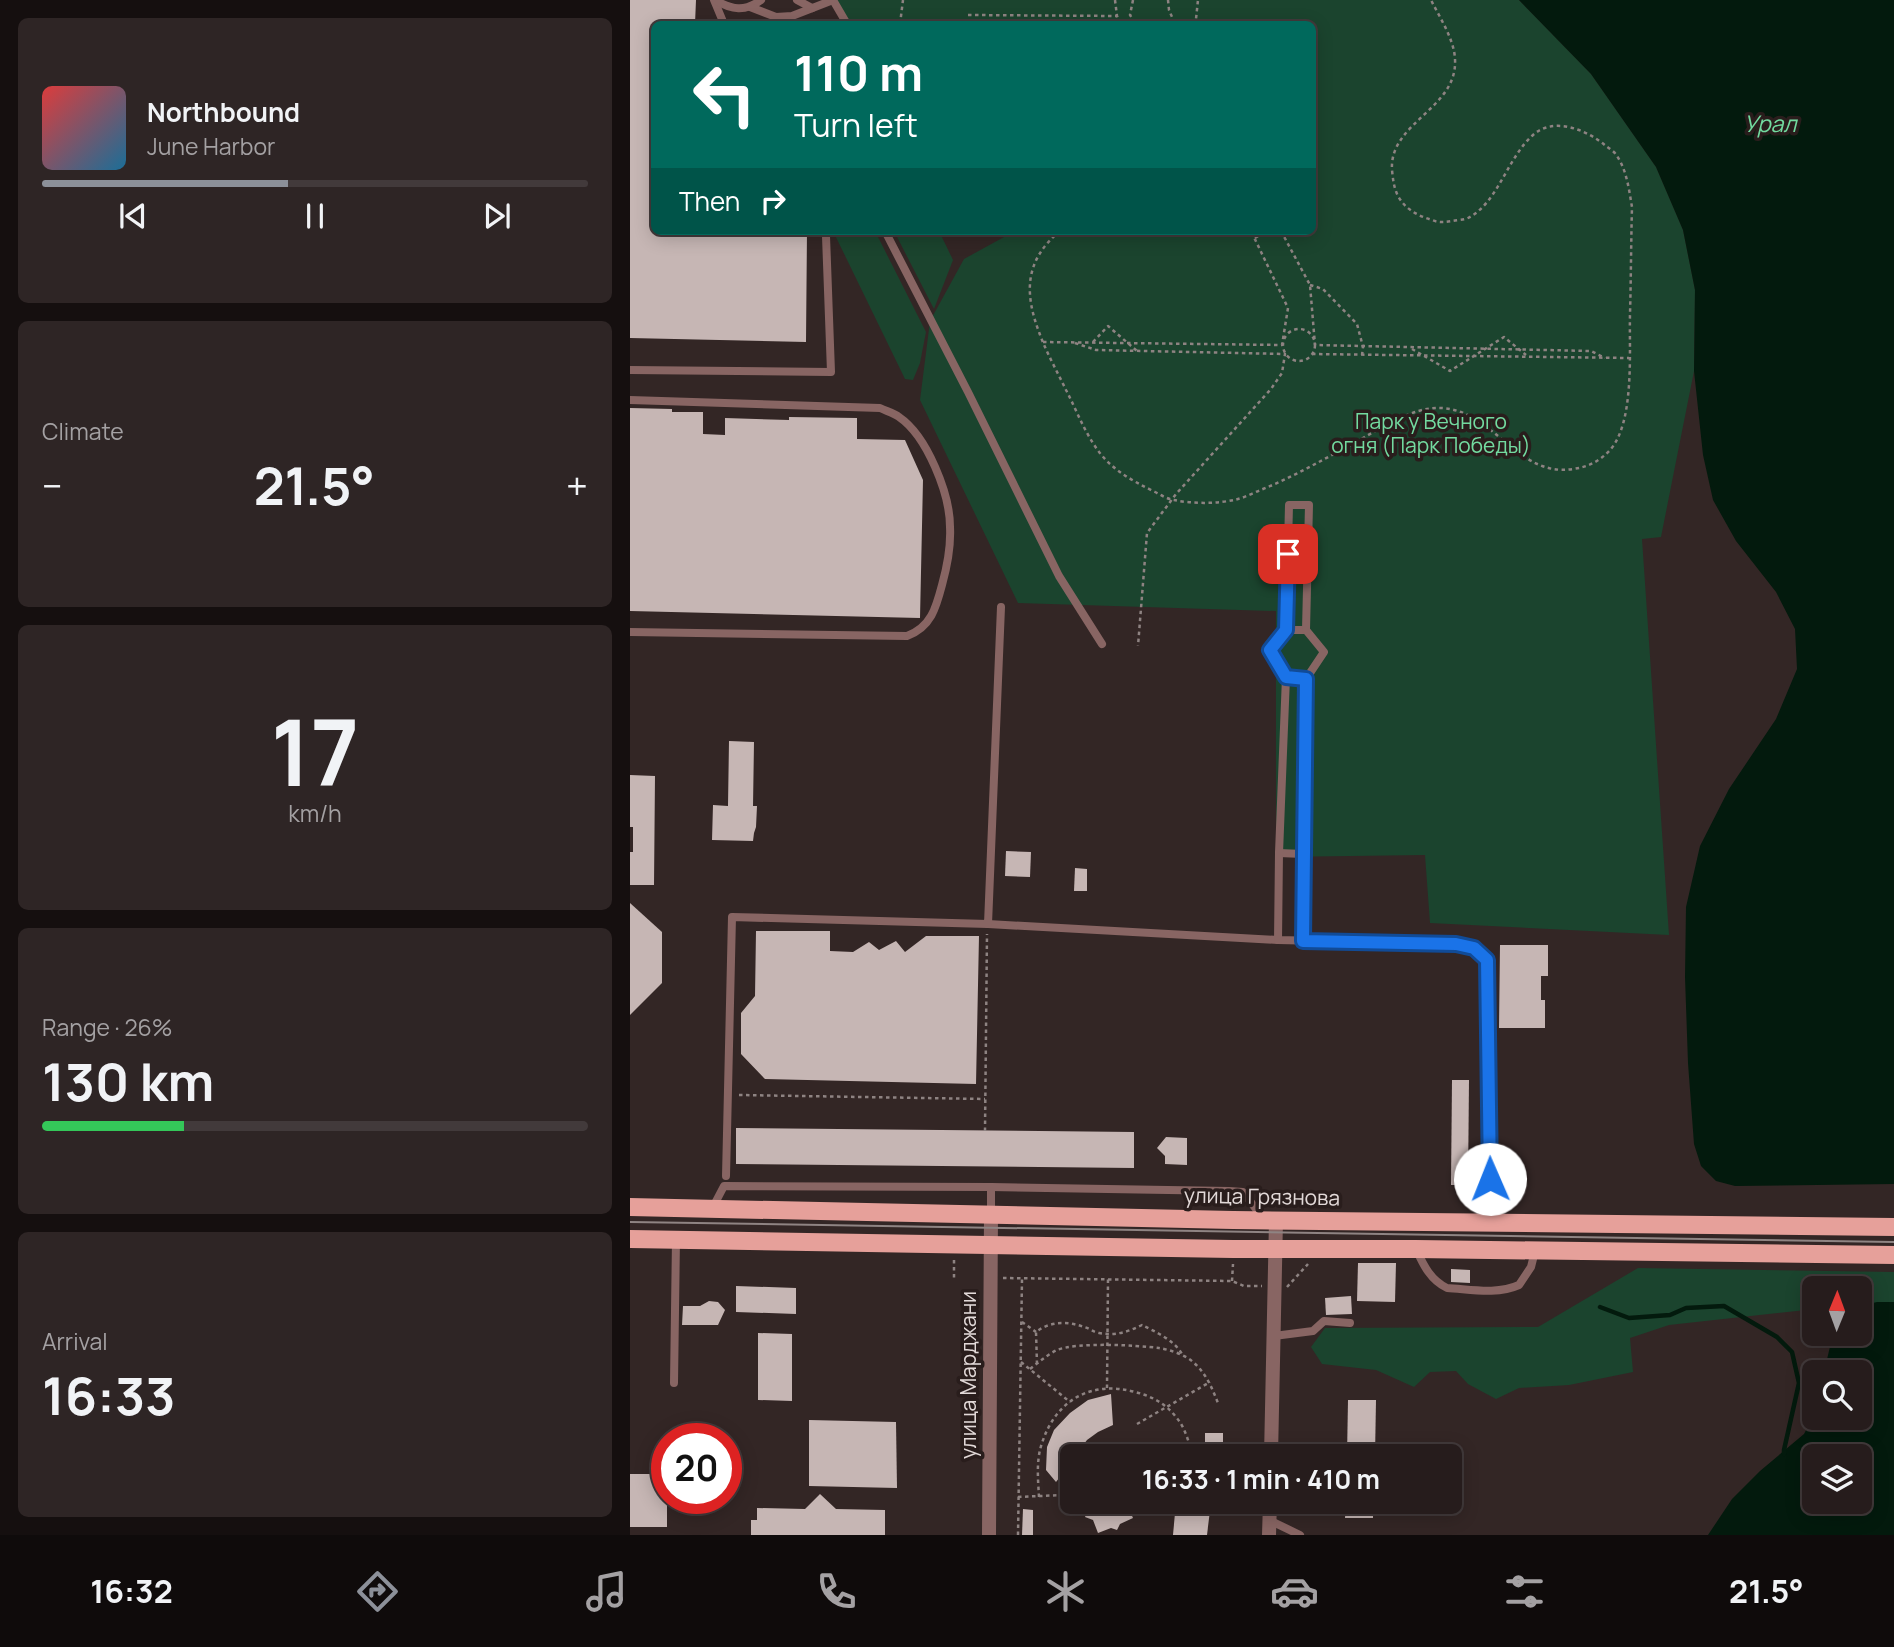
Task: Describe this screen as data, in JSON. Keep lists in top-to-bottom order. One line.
{"streets":{"main road":["улица Грязнова"],"street":["улица Марджани"]},"crossings":[["улица Грязнова","улица Марджани"]],"water":["Урал"],"parks":["Парк у Вечного огня (Парк Победы)"],"north":"top","page":{"turn":["110 m","Turn left"],"song":["Northbound","June Harbor"],"then":"Then","tile":["Climate",["17","km/h"],["Range · 26%","130 km"],["Arrival","16:33"]],"heat":["−","21.5°","+"],"limit":"20","trip":"16:33 · 1 min · 410 m","tabs":["16:32","21.5°"]}}
